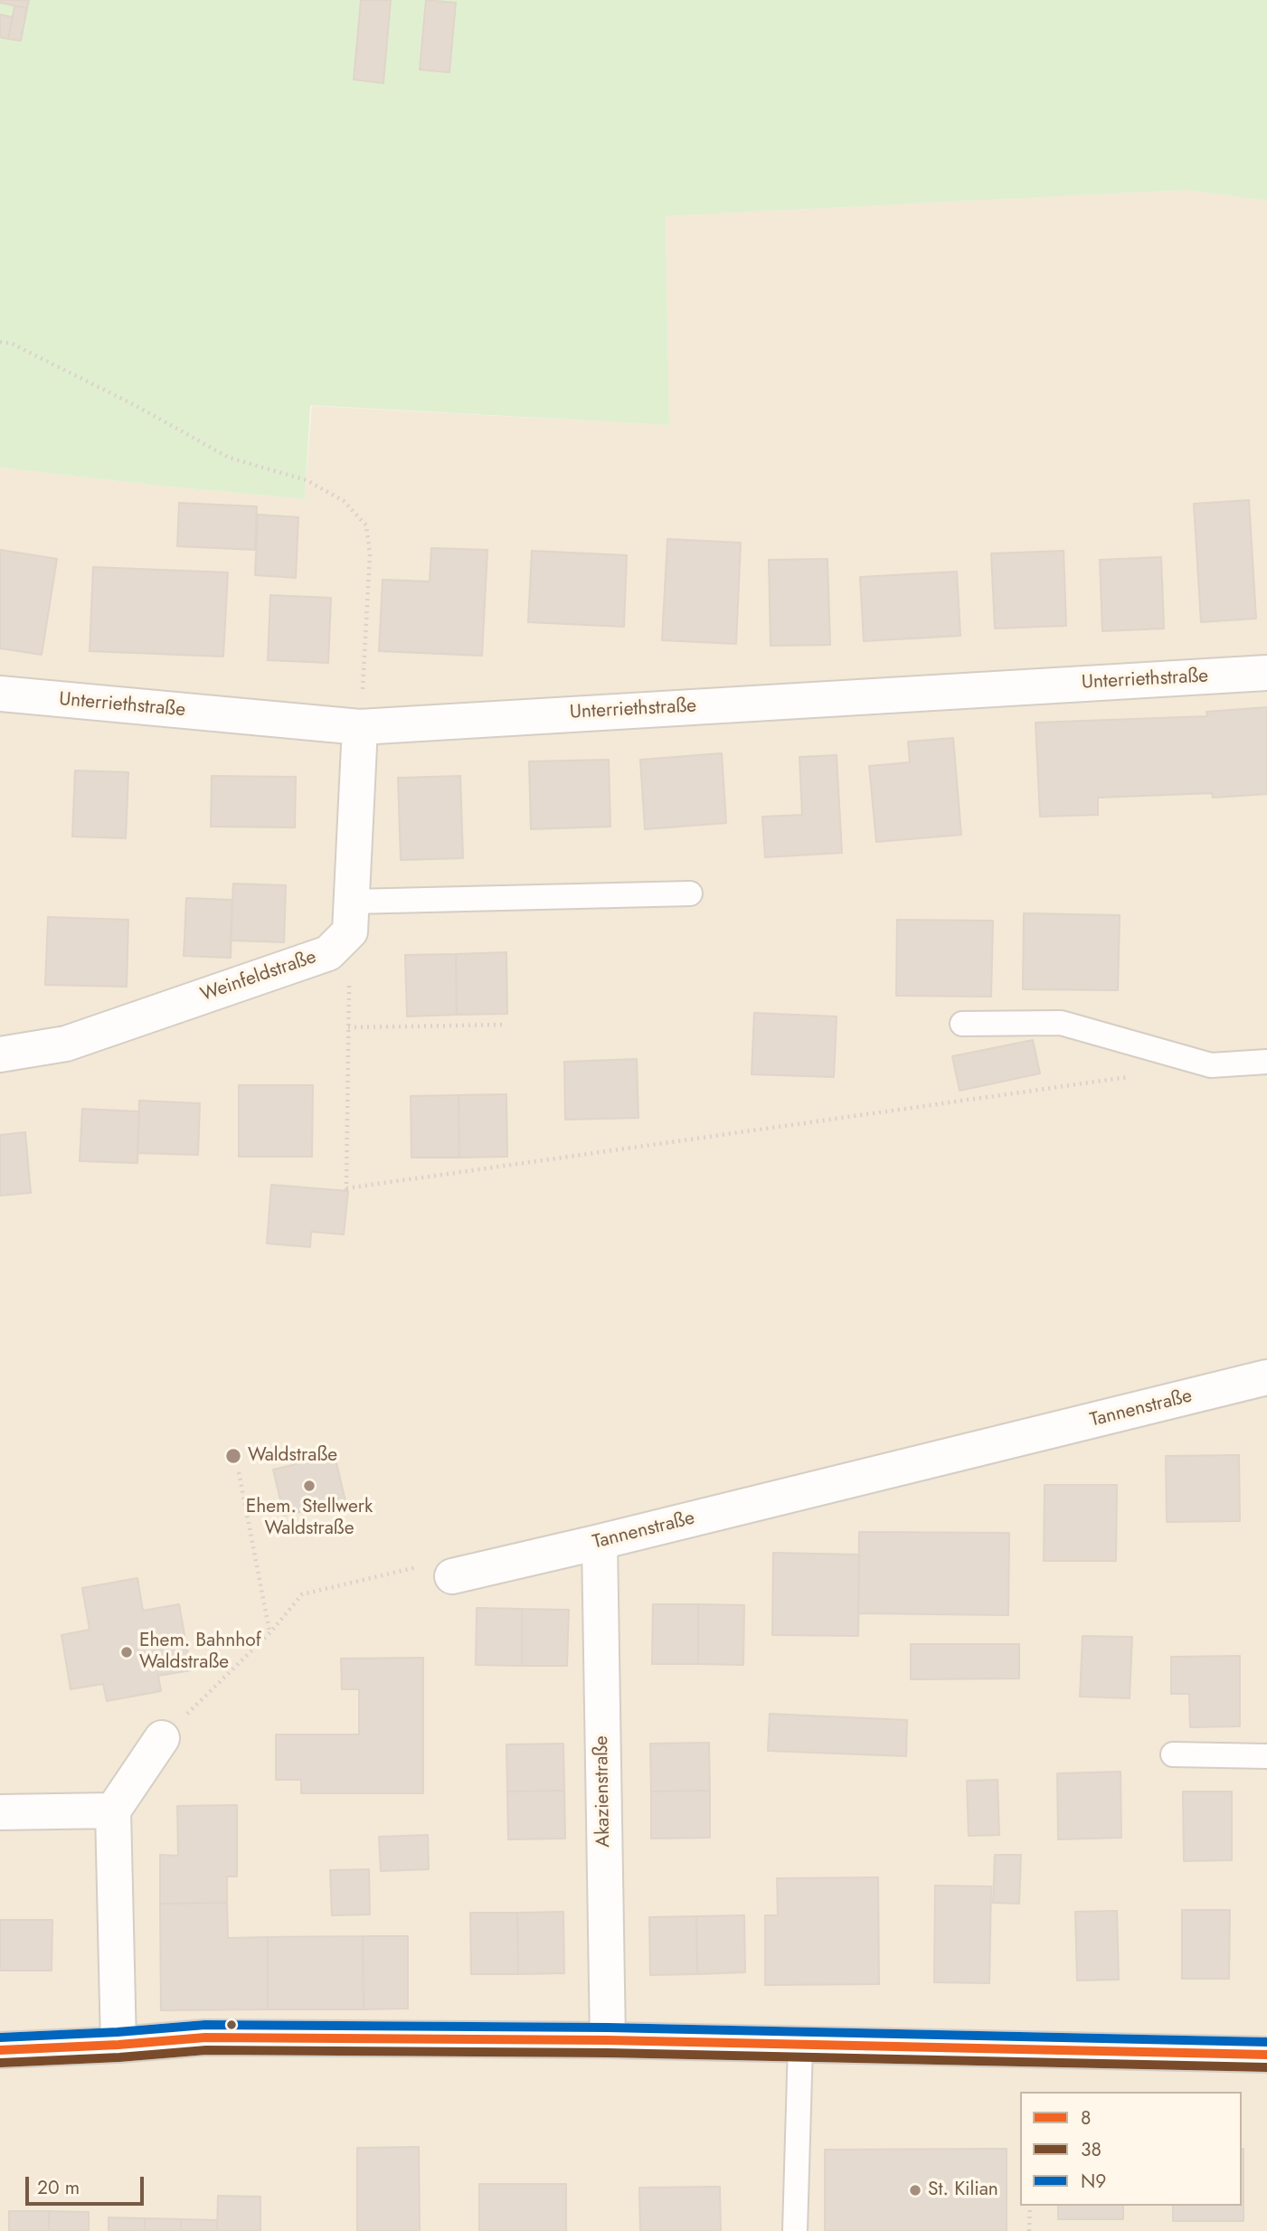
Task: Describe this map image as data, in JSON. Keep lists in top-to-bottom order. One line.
{"streets":{"street":["Unterriethstraße","Weinfeldstraße","Tannenstraße","Akazienstraße"]},"crossings":[["Tannenstraße","Akazienstraße"]],"places":["Waldstraße","Ehem. Stellwerk Waldstraße","Ehem. Bahnhof Waldstraße","St. Kilian"],"lines":["transit line N9","transit line 8","transit line 38"],"legend":["8","38","N9"],"scale_bar":"20 m"}
